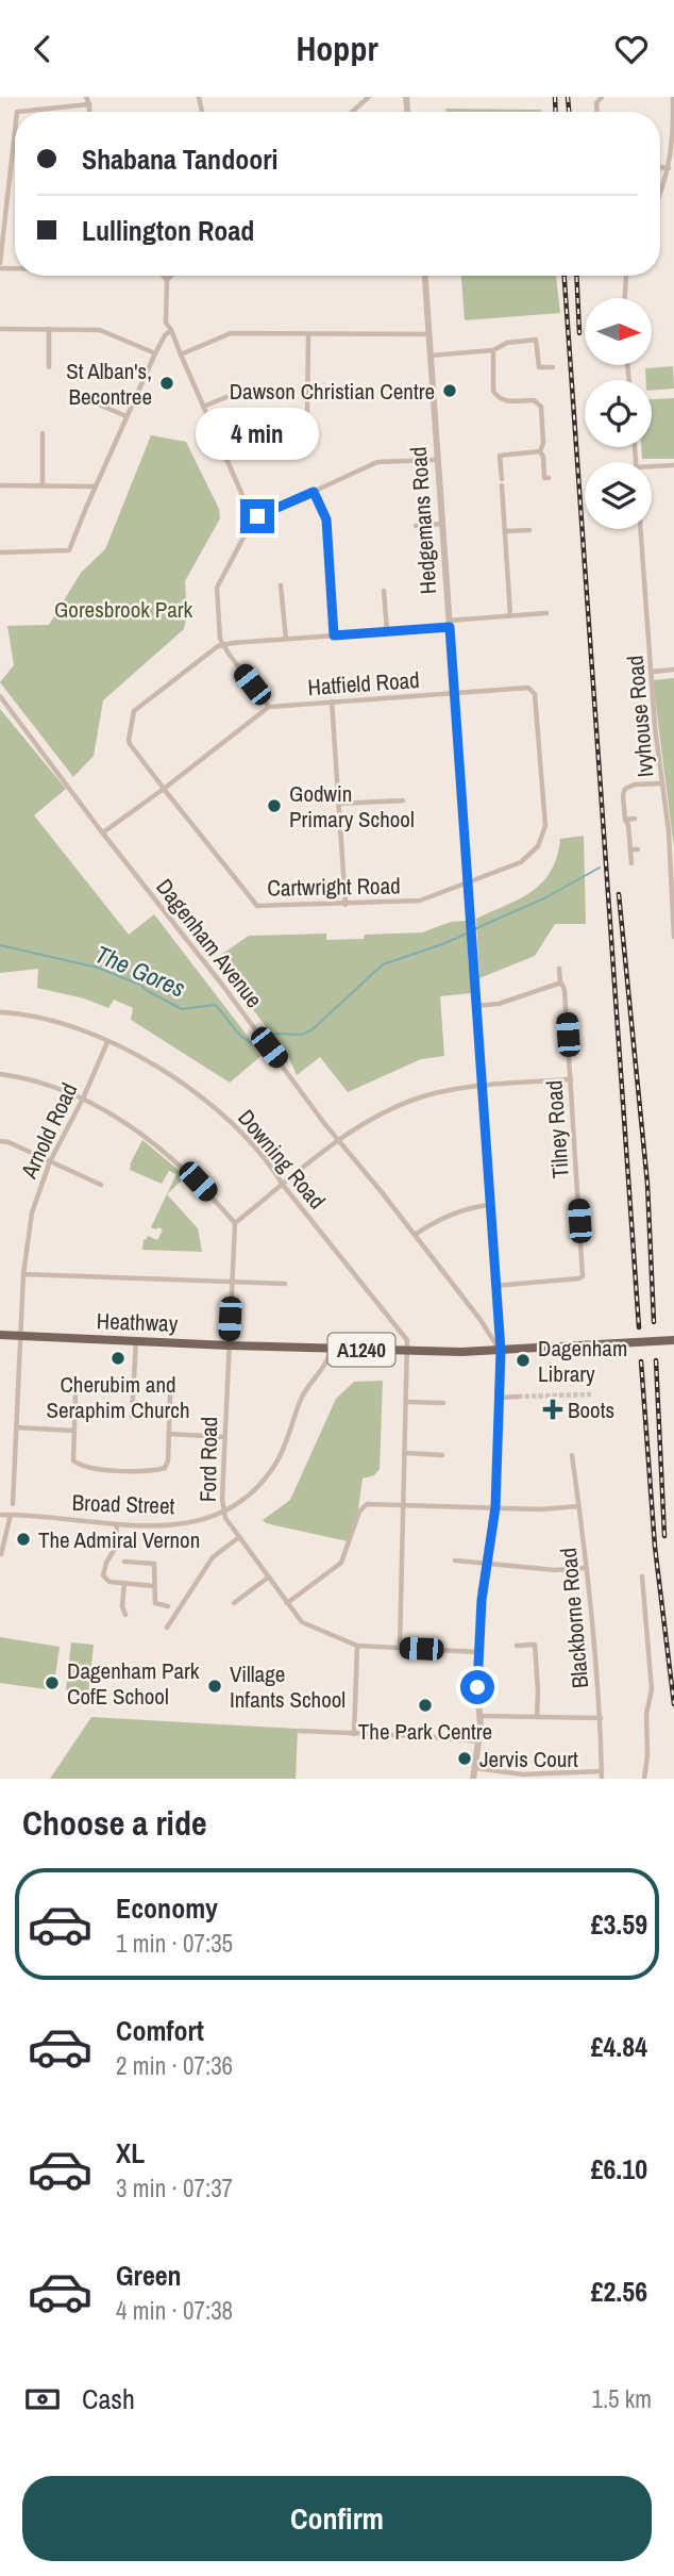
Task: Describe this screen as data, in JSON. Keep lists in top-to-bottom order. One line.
{"streets":{"main road":["Heathway","A1240"],"street":["Hedgemans Road","Hatfield Road","Ivyhouse Road","Cartwright Road","Dagenham Avenue","Tilney Road","Arnold Road","Downing Road","Ford Road","Broad Street","Blackborne Road"]},"crossings":[["Hedgemans Road","Hatfield Road"],["Hedgemans Road","Cartwright Road"],["Hedgemans Road","Dagenham Avenue"],["Hedgemans Road","Tilney Road"],["Hedgemans Road","Heathway"],["Hedgemans Road","Ford Road"],["Hatfield Road","Cartwright Road"],["Dagenham Avenue","Heathway"],["Arnold Road","Downing Road"],["Arnold Road","Heathway"],["Downing Road","Heathway"],["Heathway","Ford Road"],["Heathway","Broad Street"],["Ford Road","Broad Street"]],"water":["The Gores"],"parks":["Goresbrook Park"],"places":{"other":["St Alban's, Becontree","Dawson Christian Centre","Godwin Primary School","Cherubim and Seraphim Church","Dagenham Library","The Admiral Vernon","Dagenham Park CofE School","Village Infants School","The Park Centre","Jervis Court"],"health":["Boots"]},"north":"right","page":{"header":"Hoppr","banner":["Shabana Tandoori","Lullington Road"],"bubble":"4 min","heading":"Choose a ride","list":[{"name":"Economy","note":"1 min · 07:35","value":"£3.59"},{"name":"Comfort","note":"2 min · 07:36","value":"£4.84"},{"name":"XL","note":"3 min · 07:37","value":"£6.10"},{"name":"Green","note":"4 min · 07:38","value":"£2.56"}],"pay":["Cash","1.5 km"],"buttons":"Confirm"}}
